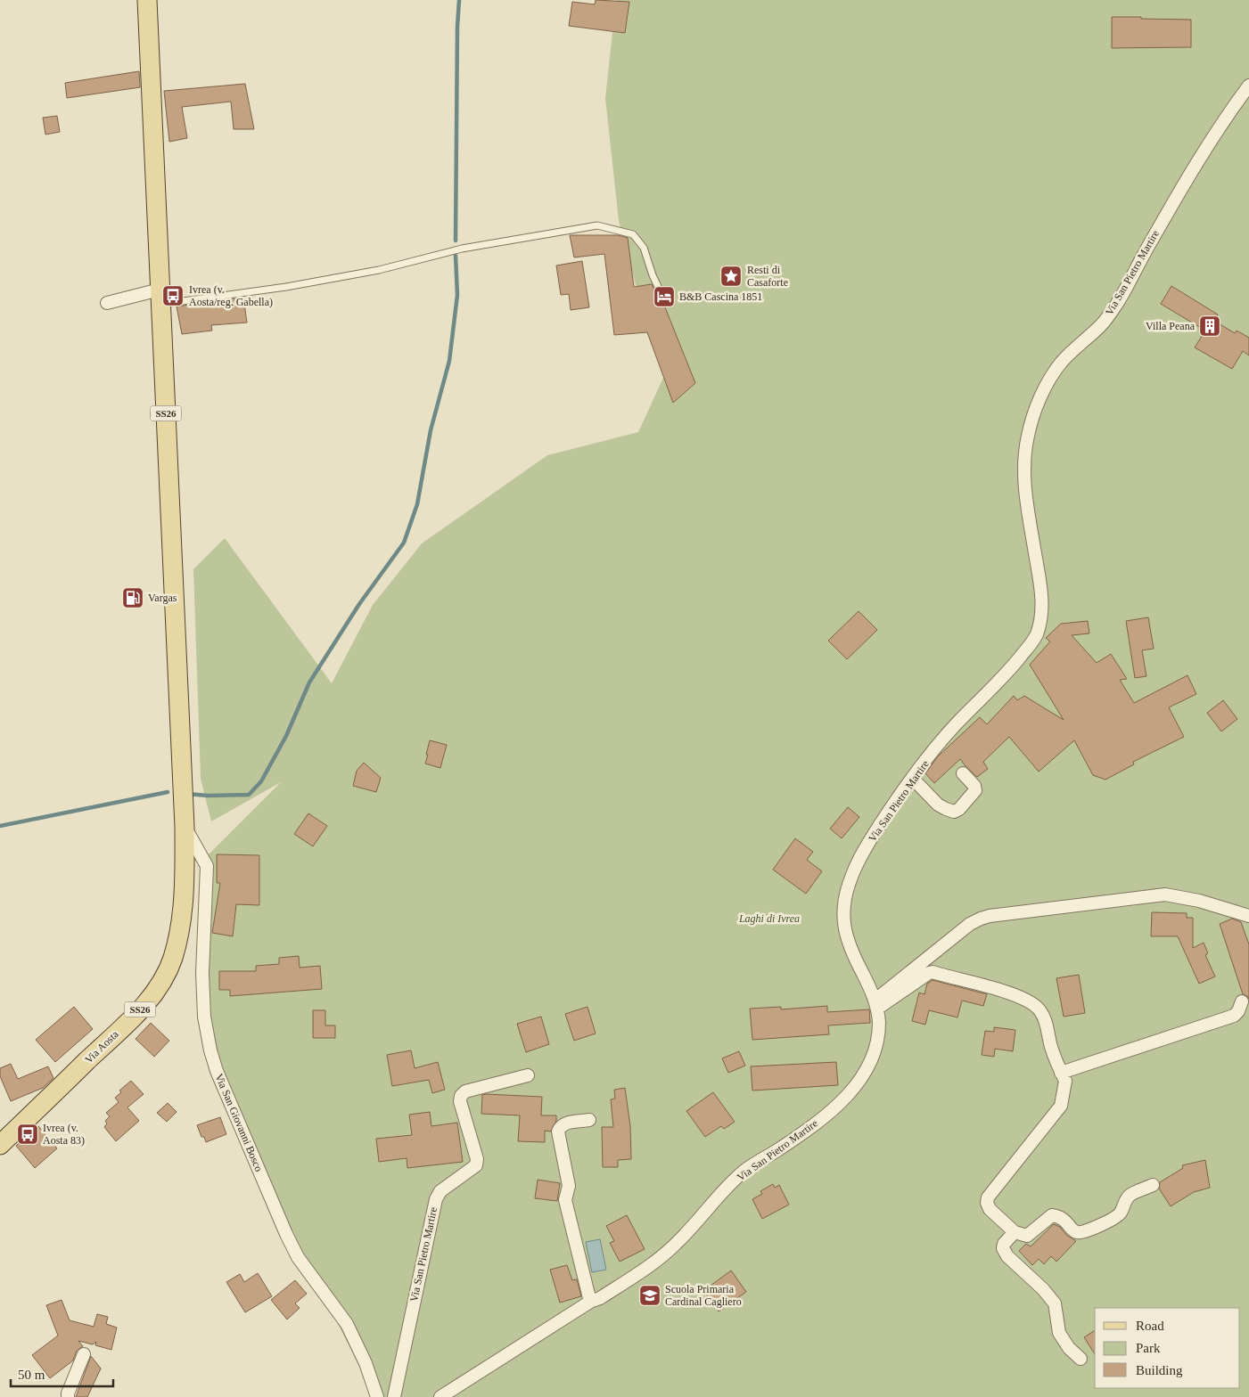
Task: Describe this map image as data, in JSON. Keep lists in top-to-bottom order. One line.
{"streets":{"main road":["SS26","Via Aosta"],"street":["Via San Pietro Martire","Via San Giovanni Bosco"]},"crossings":[["SS26","Via Aosta"],["SS26","Via San Giovanni Bosco"],["Via Aosta","Via San Giovanni Bosco"]],"parks":["Laghi di Ivrea"],"places":{"place":["Resti di Casaforte"],"bus stop":["Ivrea (v. Aosta/reg. Gabella)","Ivrea (v. Aosta 83)"],"hotel":["B&B Cascina 1851"],"building":["Villa Peana"],"fuel station":["Vargas"],"school or university":["Scuola Primaria Cardinal Cagliero"]},"legend":["Road","Park","Building"],"scale_bar":"50 m"}
